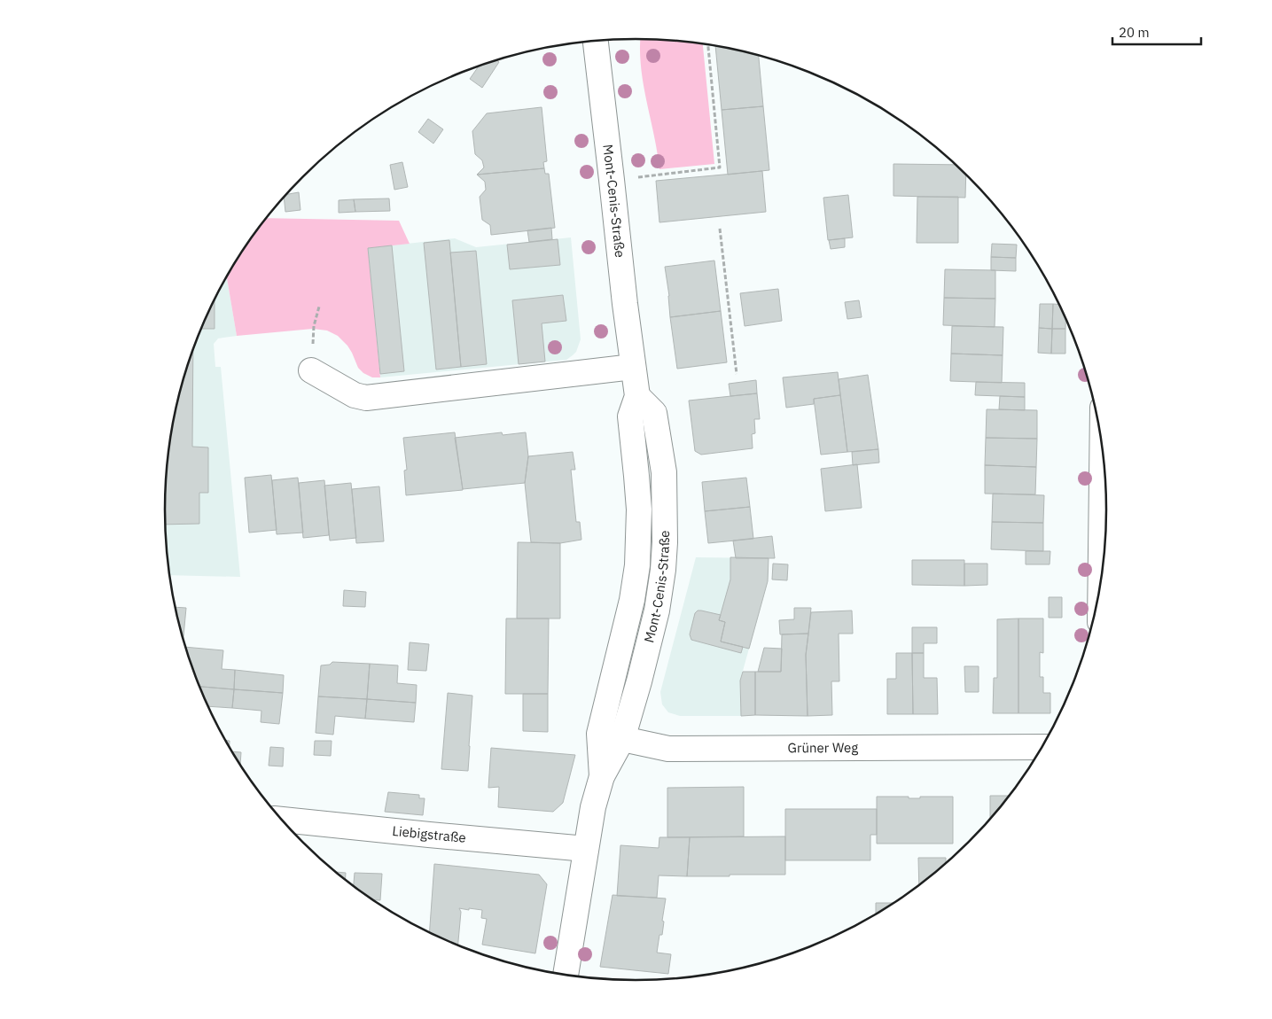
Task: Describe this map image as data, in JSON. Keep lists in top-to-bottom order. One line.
{"streets":{"street":["Mont-Cenis-Straße","Grüner Weg","Liebigstraße"]},"crossings":[["Mont-Cenis-Straße","Grüner Weg"],["Mont-Cenis-Straße","Liebigstraße"]],"scale_bar":"20 m"}
